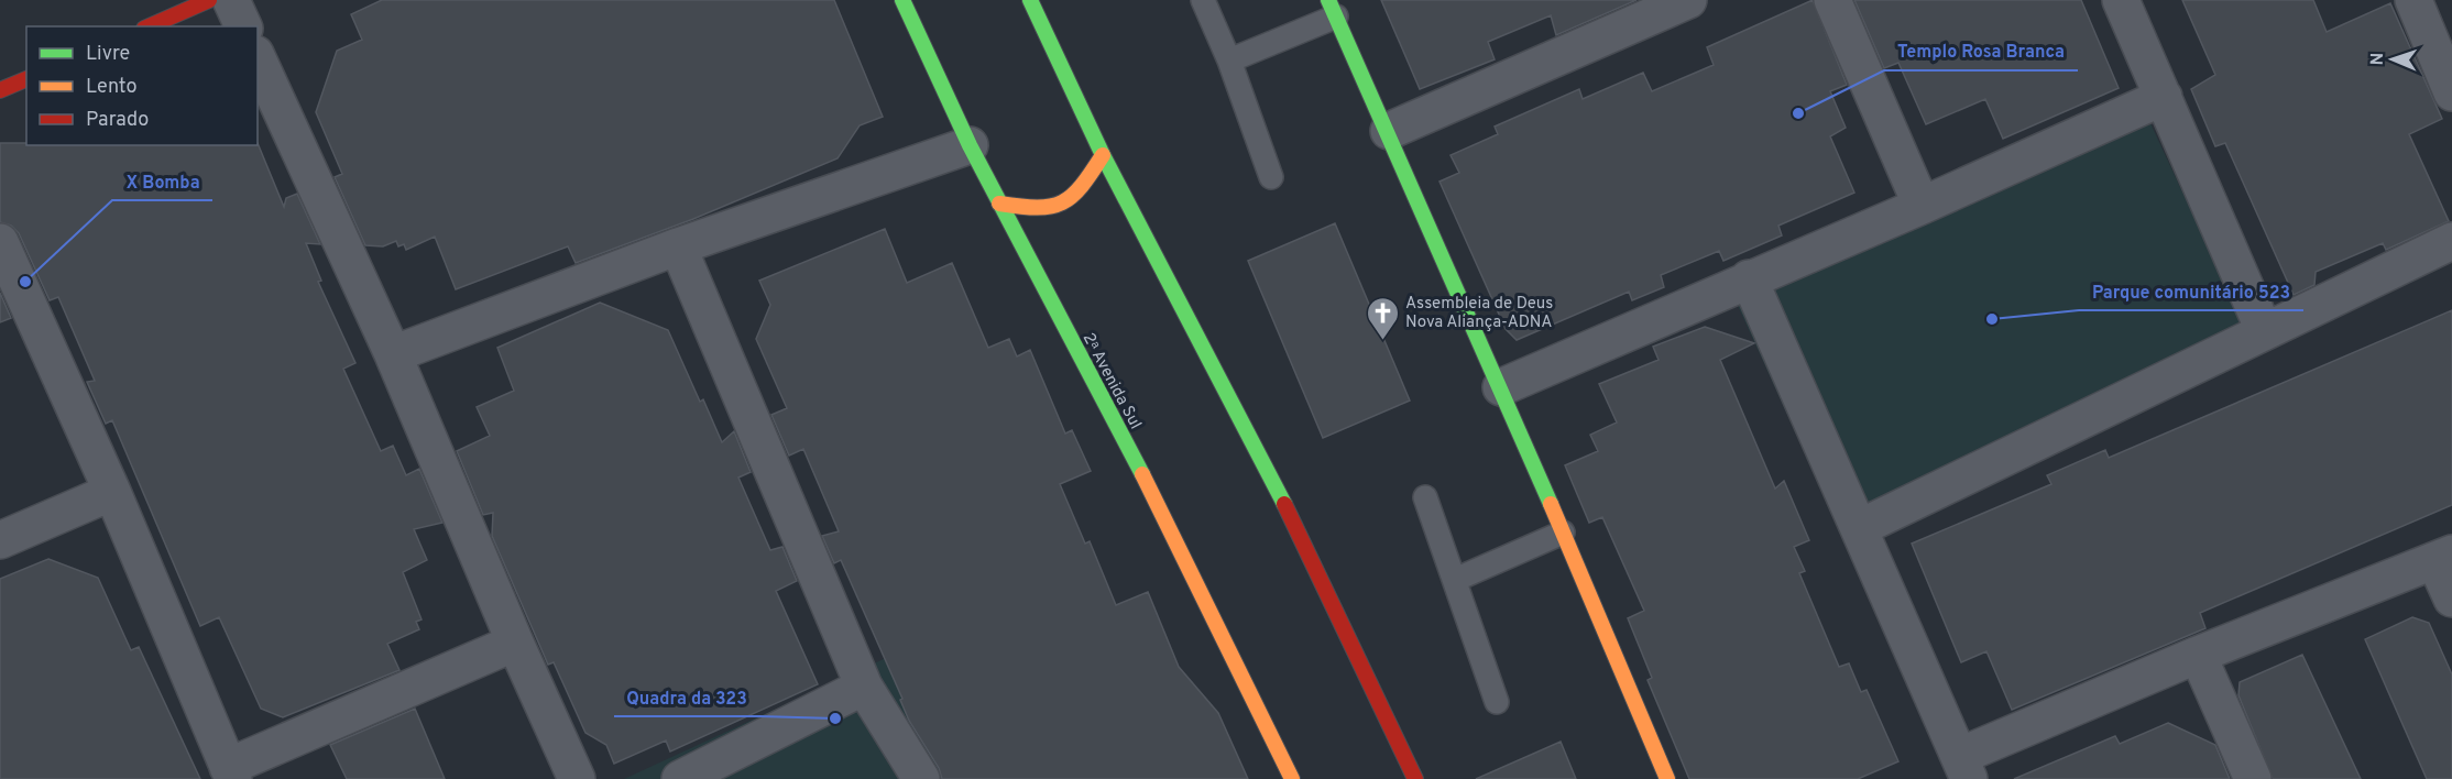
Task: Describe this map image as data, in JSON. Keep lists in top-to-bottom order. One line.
{"streets":{"street":["2ᵃ Avenida Sul"]},"places":{"other":["Templo Rosa Branca","X Bomba","Parque comunitário 523","Quadra da 323"],"church":["Assembleia de Deus Nova Aliança-ADNA"]},"legend":["Livre","Lento","Parado"],"north":"left"}
